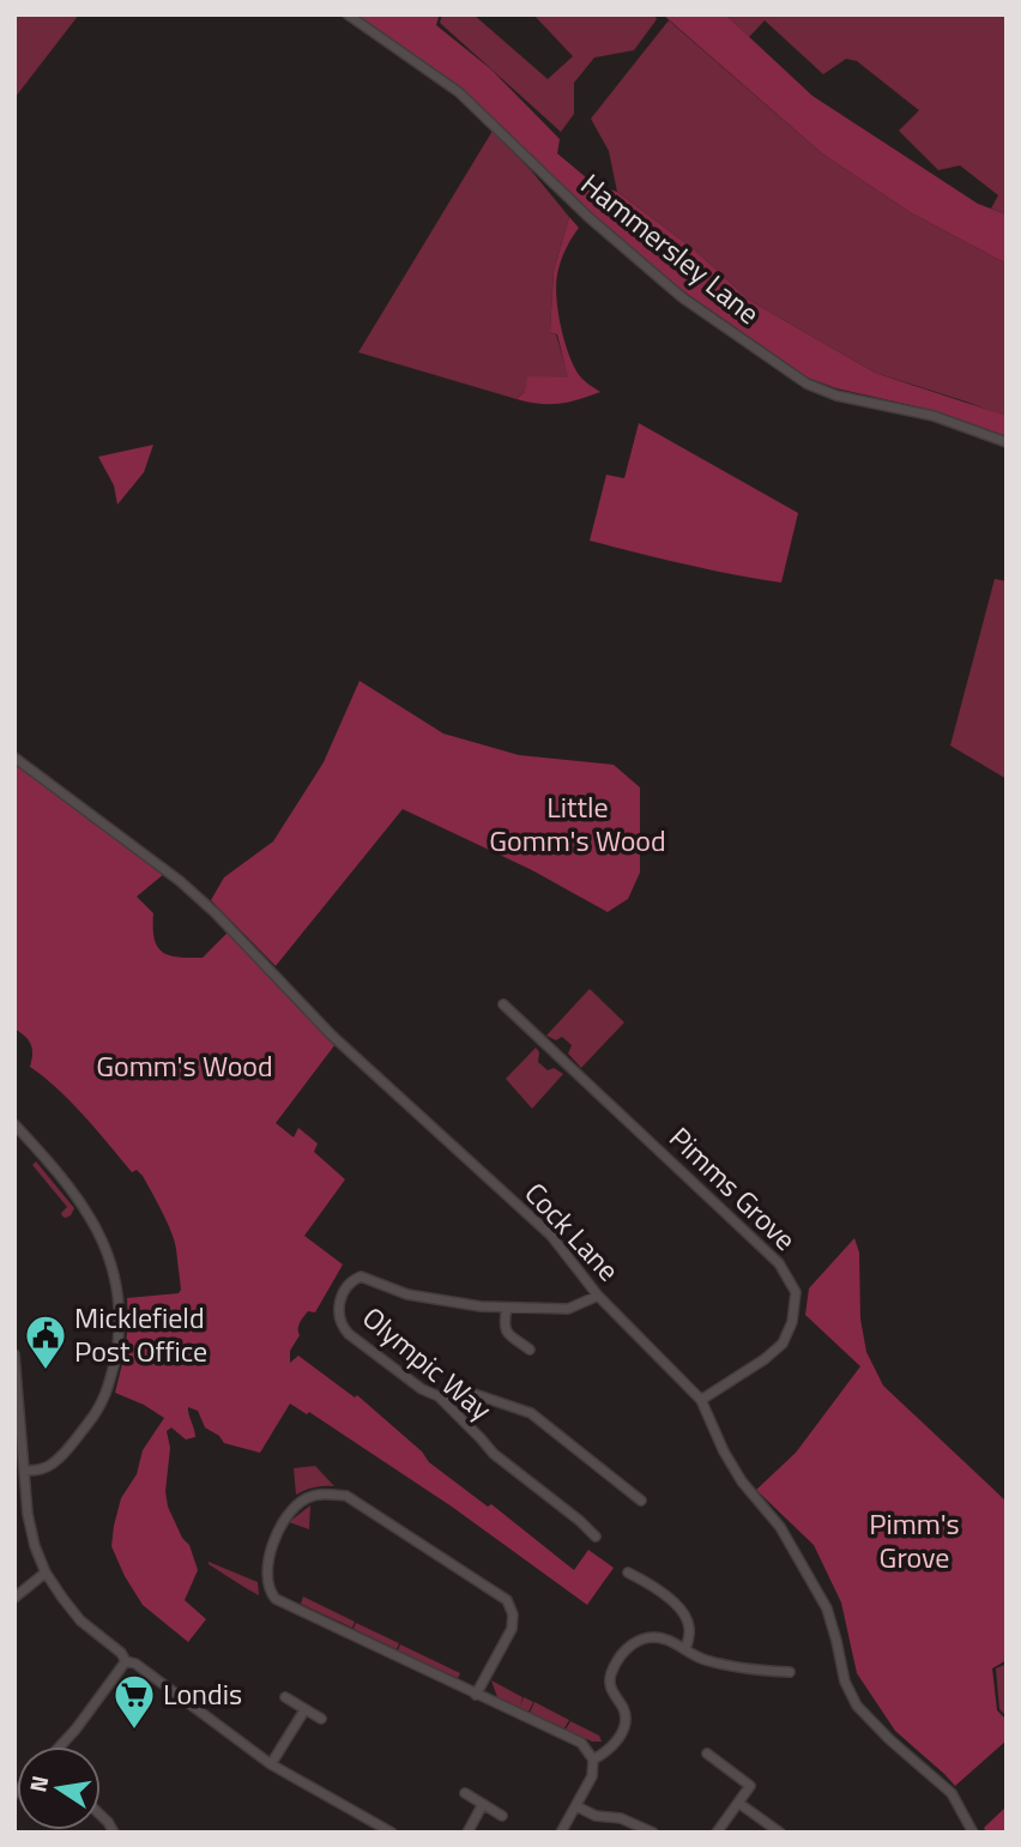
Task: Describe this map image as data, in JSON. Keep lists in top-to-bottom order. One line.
{"streets":{"street":["Hammersley Lane","Pimms Grove","Cock Lane","Olympic Way"]},"crossings":[["Pimms Grove","Cock Lane"],["Cock Lane","Olympic Way"]],"parks":["Little Gomm's Wood","Gomm's Wood","Pimm's Grove"],"places":{"public building":["Micklefield Post Office"],"supermarket":["Londis"]},"north":"left"}
